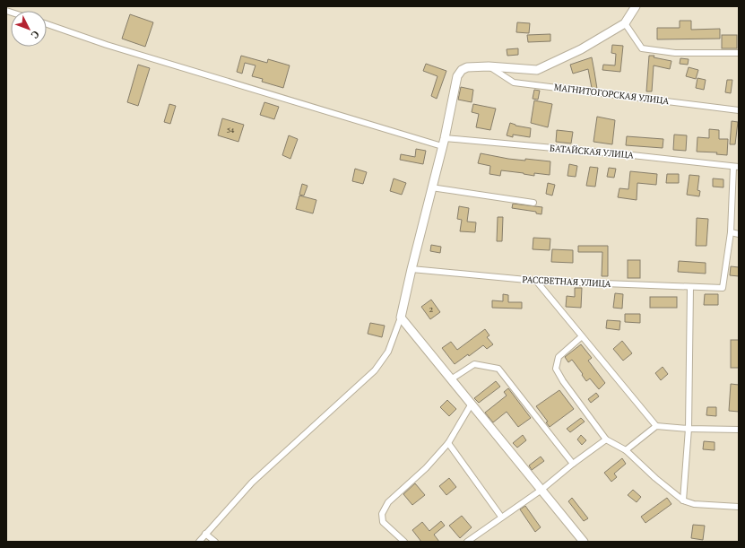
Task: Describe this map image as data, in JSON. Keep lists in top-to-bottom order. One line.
{"streets":{"street":["МАГНИТОГОРСКАЯ УЛИЦА","БАТАЙСКАЯ УЛИЦА","РАССВЕТНАЯ УЛИЦА"]},"house_numbers":["54","2"],"north":"bottom right"}
